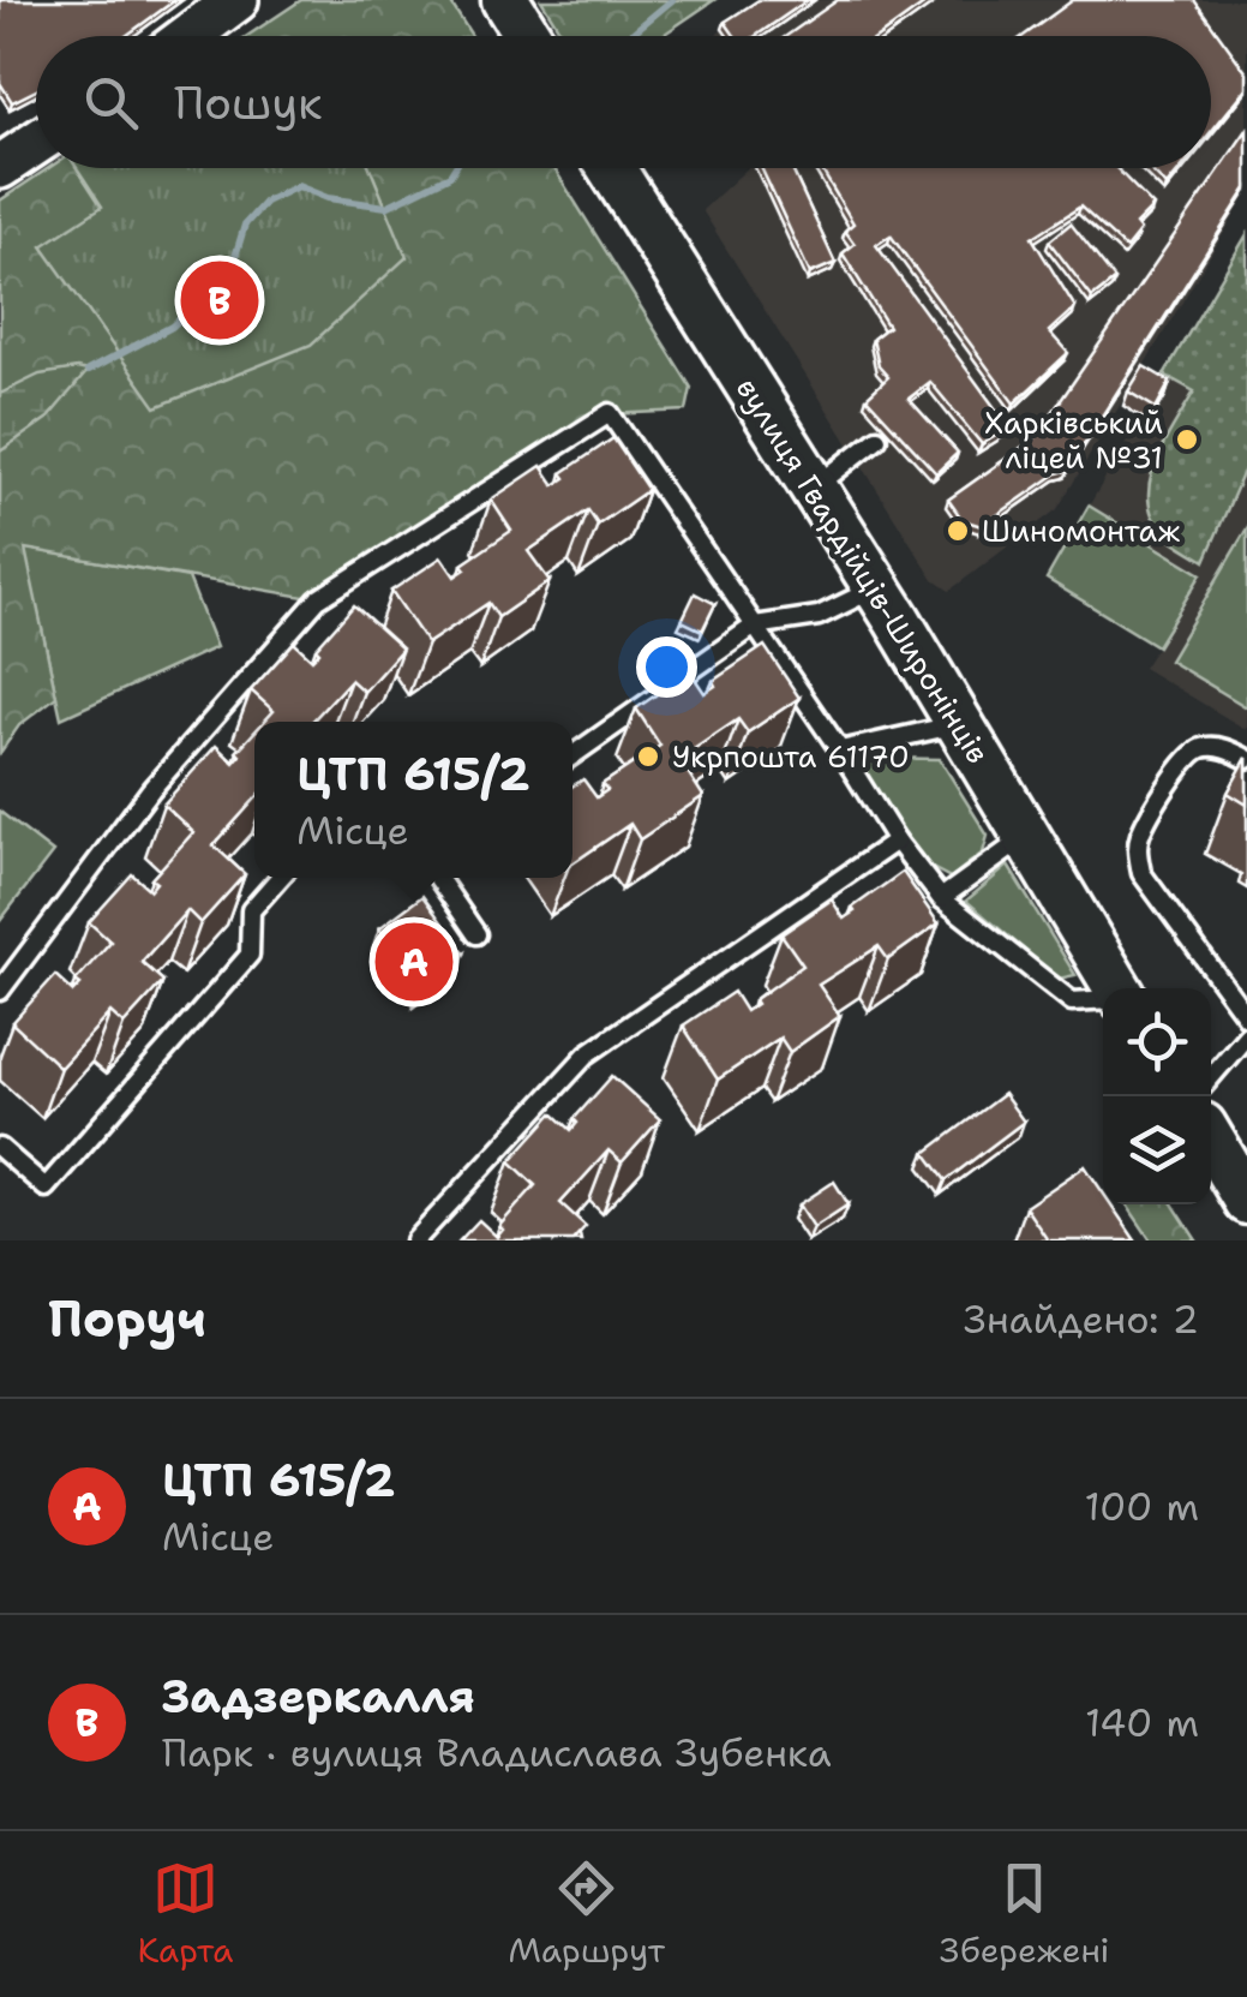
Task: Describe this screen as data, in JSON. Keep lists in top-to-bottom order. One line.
{"streets":{"main road":["вулиця Гвардійців-Широнінців"]},"places":["Харківський ліцей №31","Шиномонтаж","Укрпошта 61170"],"page":{"search":"Пошук","pins":["B","A"],"popup":["ЦТП 615/2","Місце"],"heading":["Поруч","Знайдено: 2"],"list":[{"mark":"A","name":"ЦТП 615/2","note":"Місце","value":"100 m"},{"mark":"B","name":"Задзеркалля","note":"Парк · вулиця Владислава Зубенка","value":"140 m"}],"nav":["Карта","Маршрут","Збережені"]}}
